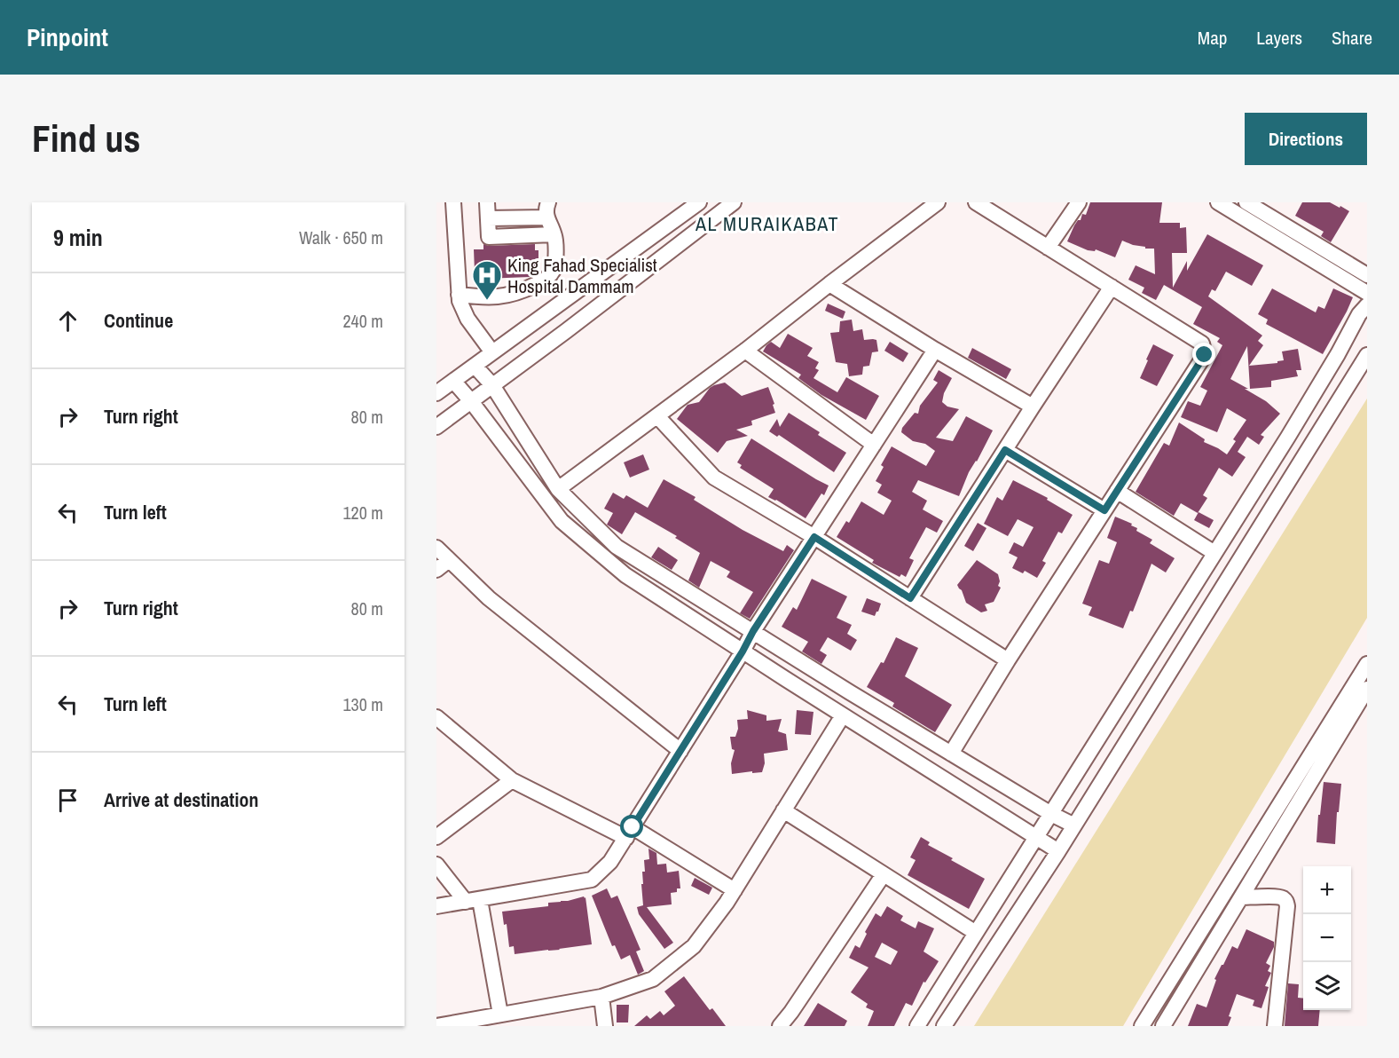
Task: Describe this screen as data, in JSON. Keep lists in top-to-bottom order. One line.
{"districts":["AL MURAIKABAT"],"places":{"hospital":["King Fahad Specialist Hospital Dammam"]},"page":{"header":"Pinpoint","nav":["Map","Layers","Share"],"buttons":"Directions","title":"Find us","heading":["9 min","Walk · 650 m"],"list":[["Continue","240 m"],["Turn right","80 m"],["Turn left","120 m"],["Turn right","80 m"],["Turn left","130 m"],"Arrive at destination"],"map_buttons":["+","−"]}}
